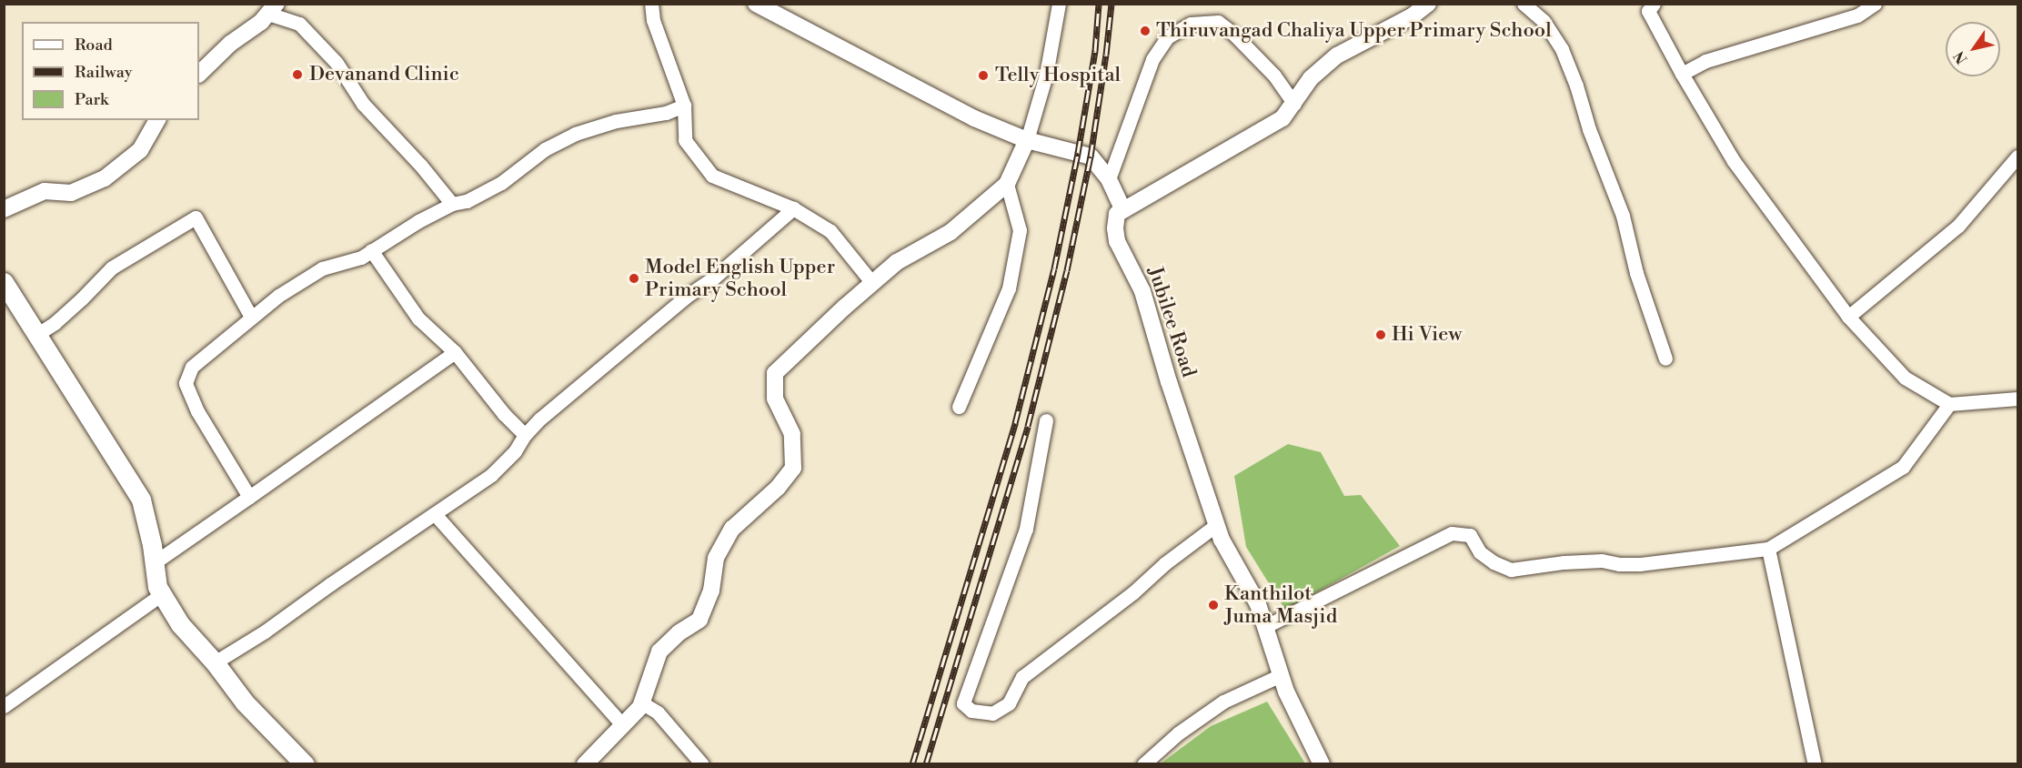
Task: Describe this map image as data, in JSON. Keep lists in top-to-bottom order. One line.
{"streets":{"street":["Jubilee Road"]},"places":["Thiruvangad Chaliya Upper Primary School","Devanand Clinic","Telly Hospital","Model English Upper Primary School","Hi View","Kanthilot Juma Masjid"],"legend":["Road","Railway","Park"],"north":"bottom left"}
